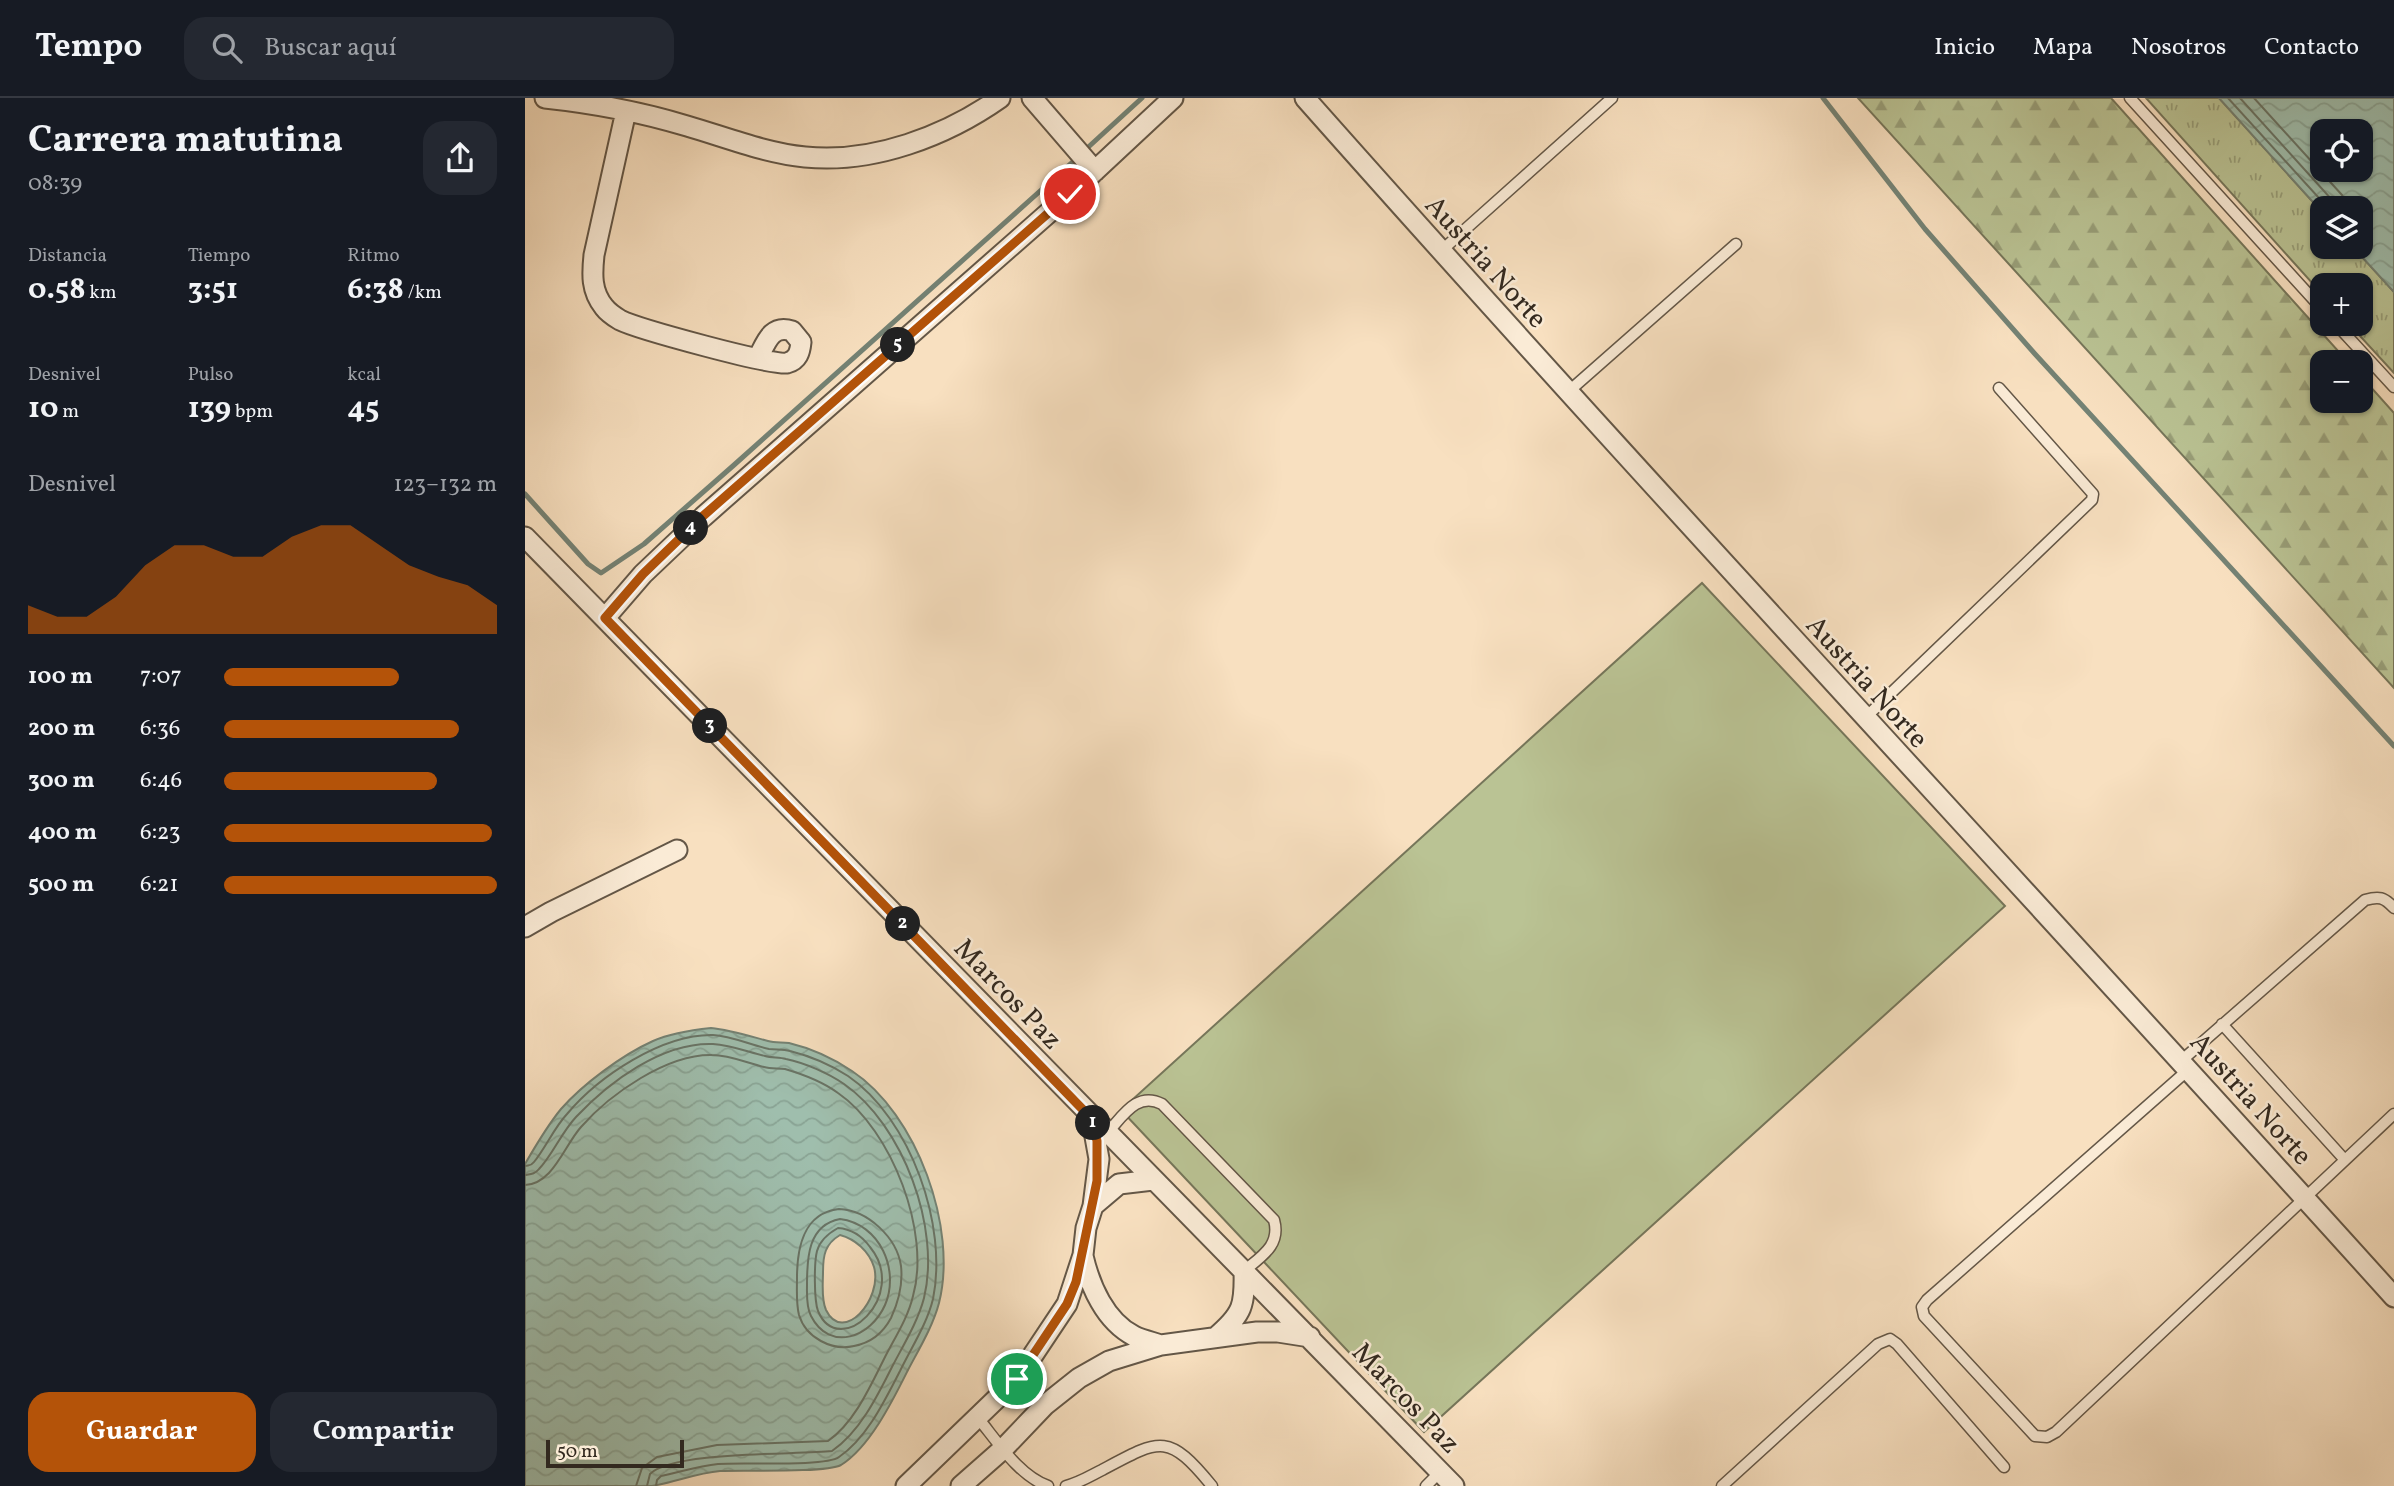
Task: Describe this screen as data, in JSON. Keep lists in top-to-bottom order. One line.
{"streets":{"street":["Austria Norte","Marcos Paz"]},"scale_bar":"50 m","page":{"header":"Tempo","search":"Buscar aquí","nav":["Inicio","Mapa","Nosotros","Contacto"],"heading":["Carrera matutina","08:39"],"map_buttons":["+","−"],"stats":[["Distancia","0.58 km"],["Tiempo","3:51"],["Ritmo","6:38 /km"],["Desnivel","10 m"],["Pulso","139 bpm"],["kcal","45"]],"pins":["5","4","3","2","1"],"chart":["Desnivel","123–132 m"],"list":[{"name":"100 m","note":"7:07"},{"name":"200 m","note":"6:36"},{"name":"300 m","note":"6:46"},{"name":"400 m","note":"6:23"},{"name":"500 m","note":"6:21"}],"buttons":["Guardar","Compartir"],"scale":"50 m"}}
